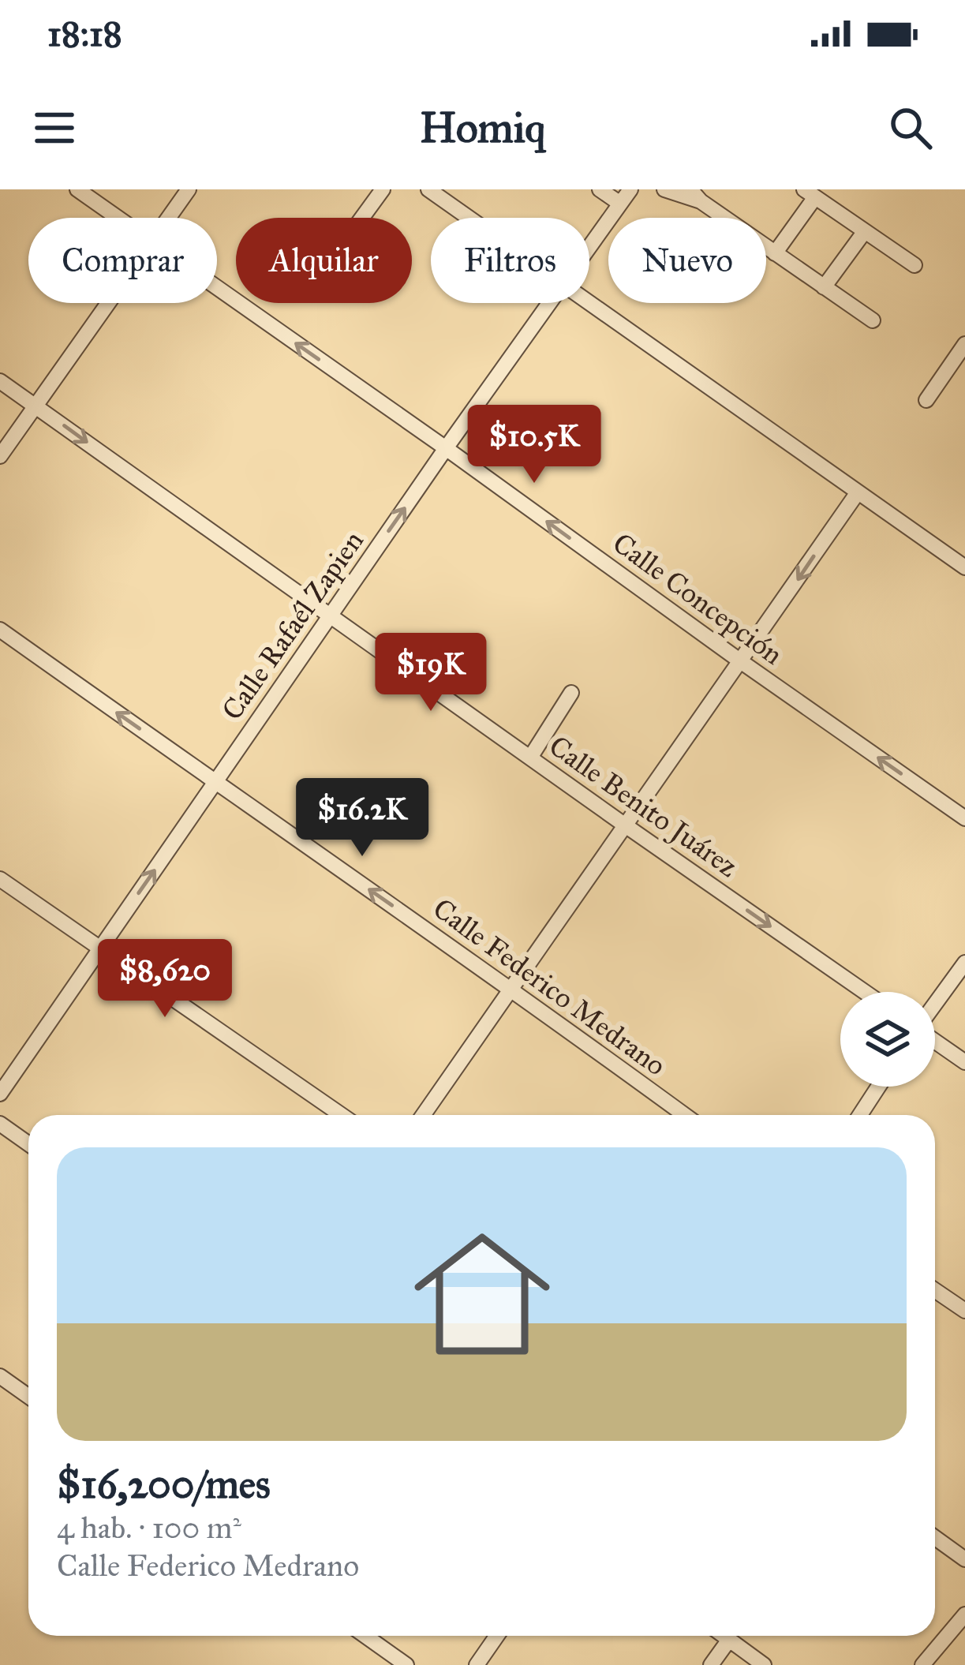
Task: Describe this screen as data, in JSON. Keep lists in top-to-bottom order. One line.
{"streets":{"street":["Calle Concepción","Calle Rafaél Zapien","Calle Benito Juárez","Calle Federico Medrano"]},"crossings":[["Calle Concepción","Calle Rafaél Zapien"],["Calle Rafaél Zapien","Calle Benito Juárez"],["Calle Rafaél Zapien","Calle Federico Medrano"]],"one_way":["Calle Concepción","Calle Rafaél Zapien","Calle Benito Juárez","Calle Federico Medrano"],"page":{"status":"18:18","header":"Homiq","chip":["Comprar","Alquilar","Filtros","Nuevo"],"price":["$10.5K","$19K","$16.2K","$8,620"],"list":[{"name":"$16,200/mes","note":"4 hab. · 100 m² · Calle Federico Medrano"}]}}
